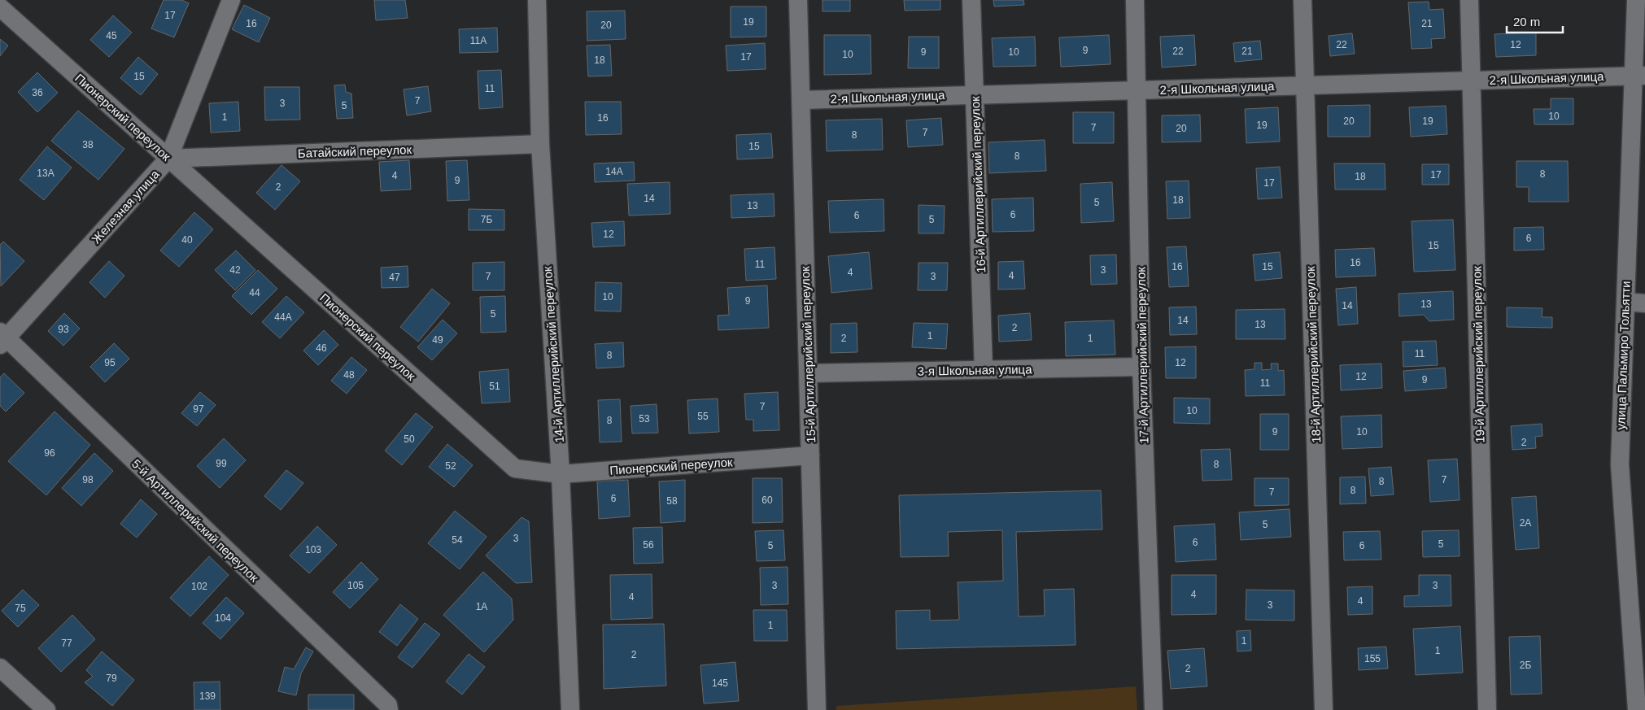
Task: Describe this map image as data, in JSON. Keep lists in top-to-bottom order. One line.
{"streets":{"street":["2-я Школьная улица","Пионерский переулок","Батайский переулок","16-й Артиллерийский переулок","Железная улица","14-й Артиллерийский переулок","15-й Артиллерийский переулок","18-й Артиллерийский переулок","19-й Артиллерийский переулок","17-й Артиллерийский переулок","улица Пальмиро Тольятти","3-я Школьная улица","5-й Артиллерийский переулок"]},"crossings":[["2-я Школьная улица","16-й Артиллерийский переулок"],["2-я Школьная улица","15-й Артиллерийский переулок"],["2-я Школьная улица","18-й Артиллерийский переулок"],["2-я Школьная улица","19-й Артиллерийский переулок"],["2-я Школьная улица","17-й Артиллерийский переулок"],["2-я Школьная улица","улица Пальмиро Тольятти"],["Пионерский переулок","Батайский переулок"],["Пионерский переулок","Железная улица"],["Пионерский переулок","14-й Артиллерийский переулок"],["Пионерский переулок","15-й Артиллерийский переулок"],["Батайский переулок","Железная улица"],["Батайский переулок","14-й Артиллерийский переулок"],["16-й Артиллерийский переулок","3-я Школьная улица"],["Железная улица","5-й Артиллерийский переулок"],["15-й Артиллерийский переулок","3-я Школьная улица"],["17-й Артиллерийский переулок","3-я Школьная улица"]],"house_numbers":["17","19","16","21","20","45","11А","22","12","9","22","21","9","10","10","17","18","15","11","36","7","3","5","10","1","16","20","19","19","7","20","7","8","38","15","8","14А","13А","8","17","4","18","9","17","2","14","18","5","13","6","6","7Б","5","12","6","40","15","16","11","16","15","42","3","4","4","7","3","47","44","10","9","13","14","5","44А","14","13","2","93","1","2","1","49","46","11","8","95","12","48","12","9","11","51","7","97","10","55","53","8","9","10","50","2","96","99","8","52","98","7","8","8","7","6","60","58","2А","5","3","54","6","5","56","5","6","103","105","3","3","102","4","4","4","3","1А","75","104","1","1","77","1","2","155","2Б","2","79","145","139"],"scale_bar":"20 m"}
